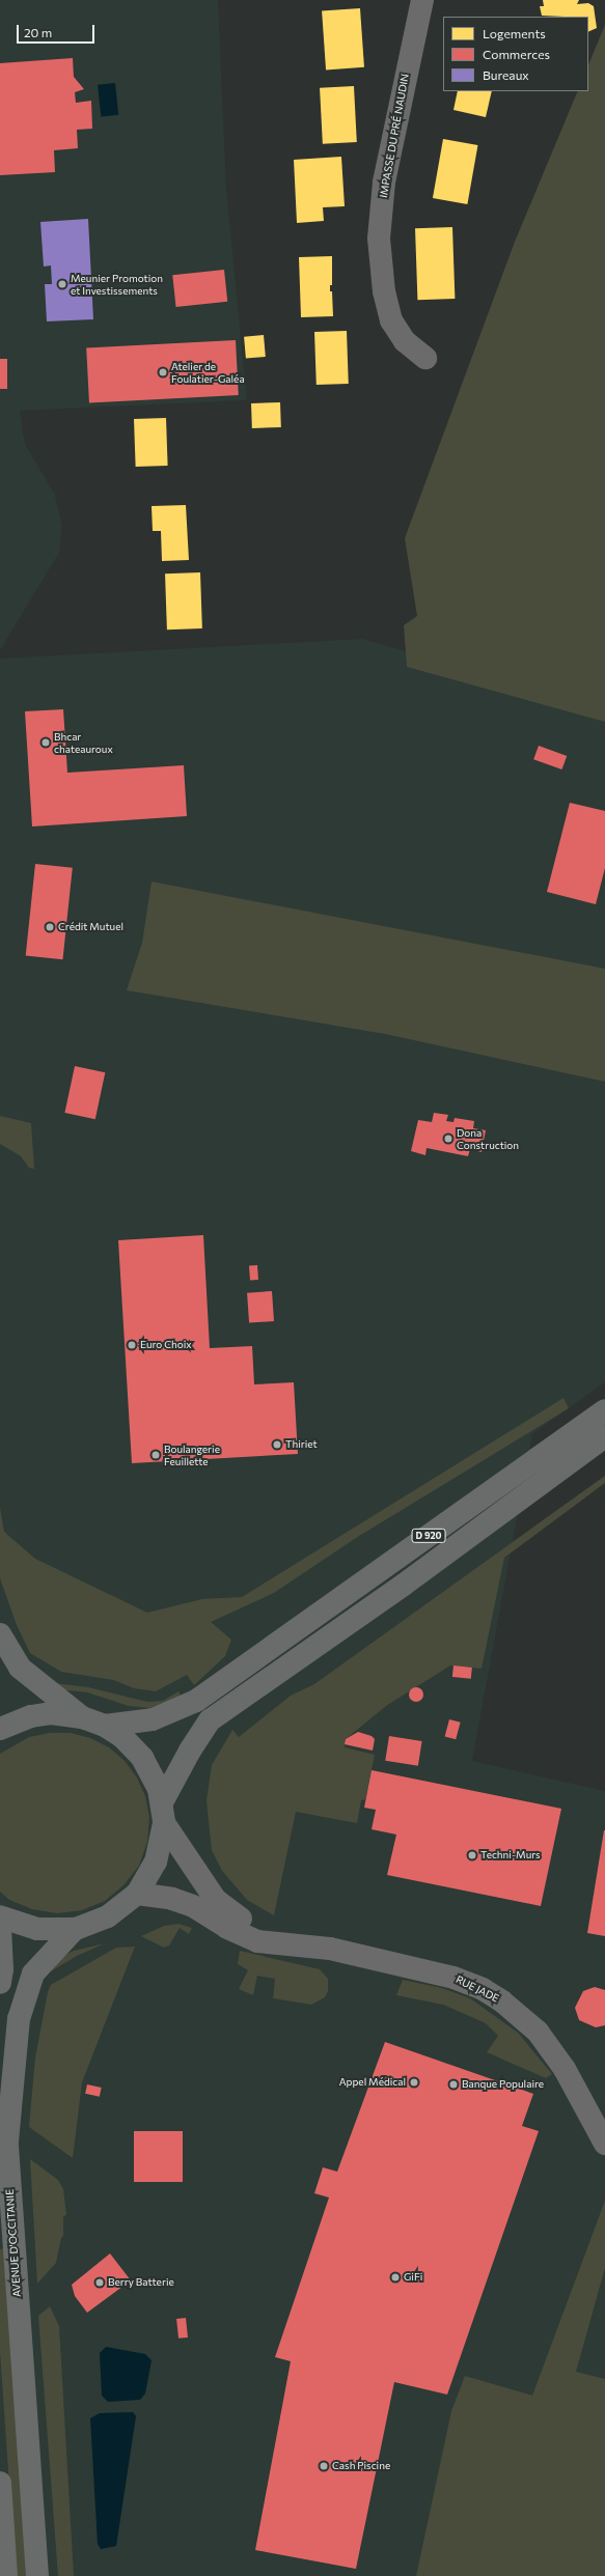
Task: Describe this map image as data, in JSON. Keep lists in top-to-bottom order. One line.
{"streets":{"main road":["D 920","AVENUE D'OCCITANIE"],"street":["IMPASSE DU PRÉ NAUDIN","RUE JADE"]},"places":["Meunier Promotion et Investissements","Atelier de Foulatier-Galéa","Bhcar chateauroux","Crédit Mutuel","Dona Construction","Euro Choix","Thiriet","Boulangerie Feuillette","Techni-Murs","Appel Médical","Banque Populaire","GiFi","Berry Batterie","Cash Piscine"],"legend":["Logements","Commerces","Bureaux"],"scale_bar":"20 m"}
